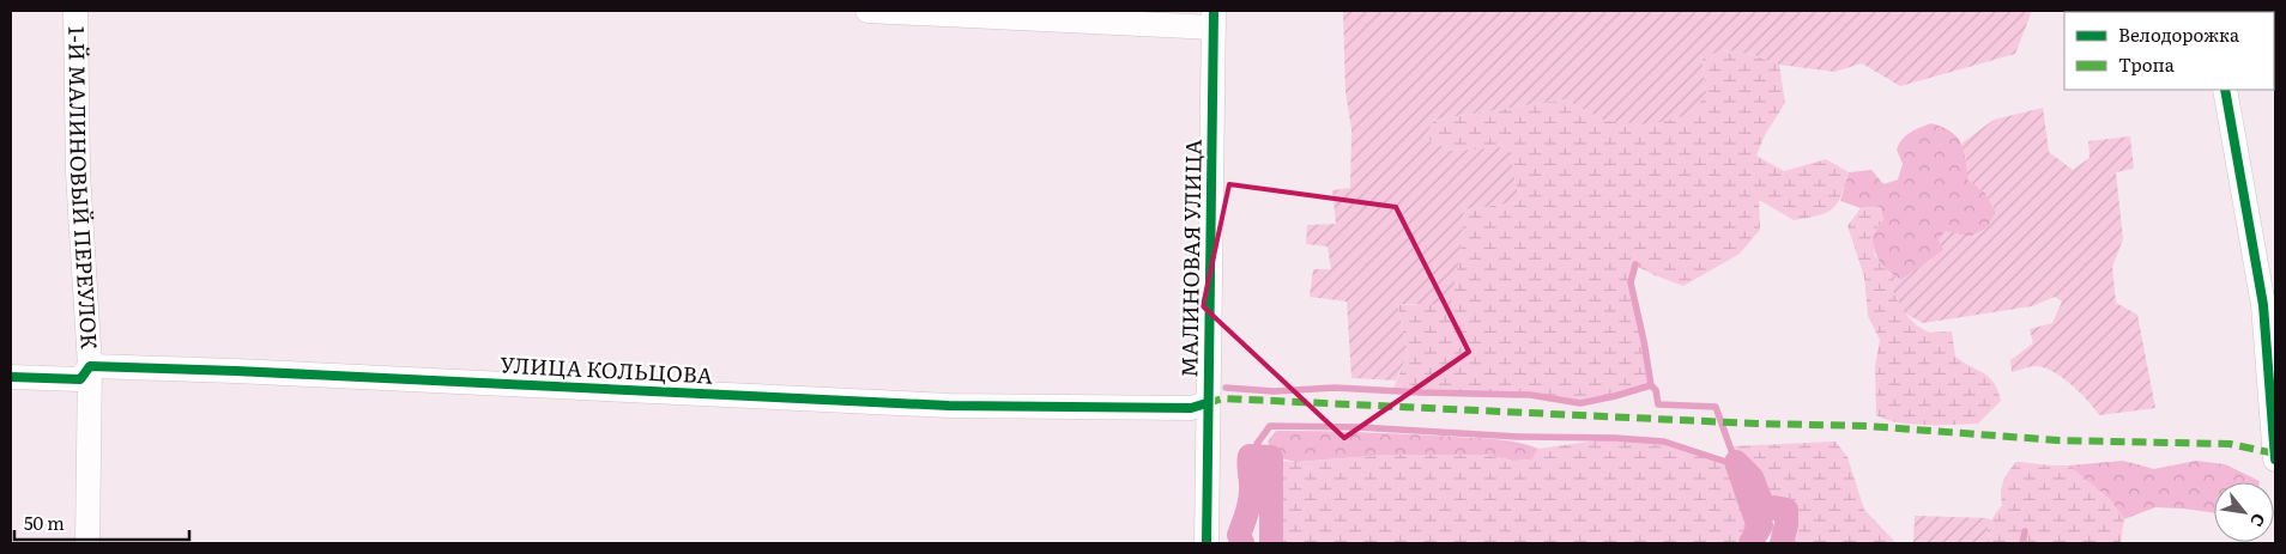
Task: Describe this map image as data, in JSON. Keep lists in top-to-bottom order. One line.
{"streets":{"street":["1-Й МАЛИНОВЫЙ ПЕРЕУЛОК","МАЛИНОВАЯ УЛИЦА","УЛИЦА КОЛЬЦОВА"]},"crossings":[["1-Й МАЛИНОВЫЙ ПЕРЕУЛОК","УЛИЦА КОЛЬЦОВА"],["МАЛИНОВАЯ УЛИЦА","УЛИЦА КОЛЬЦОВА"]],"legend":["Велодорожка","Тропа"],"scale_bar":"50 m","north":"bottom right"}
